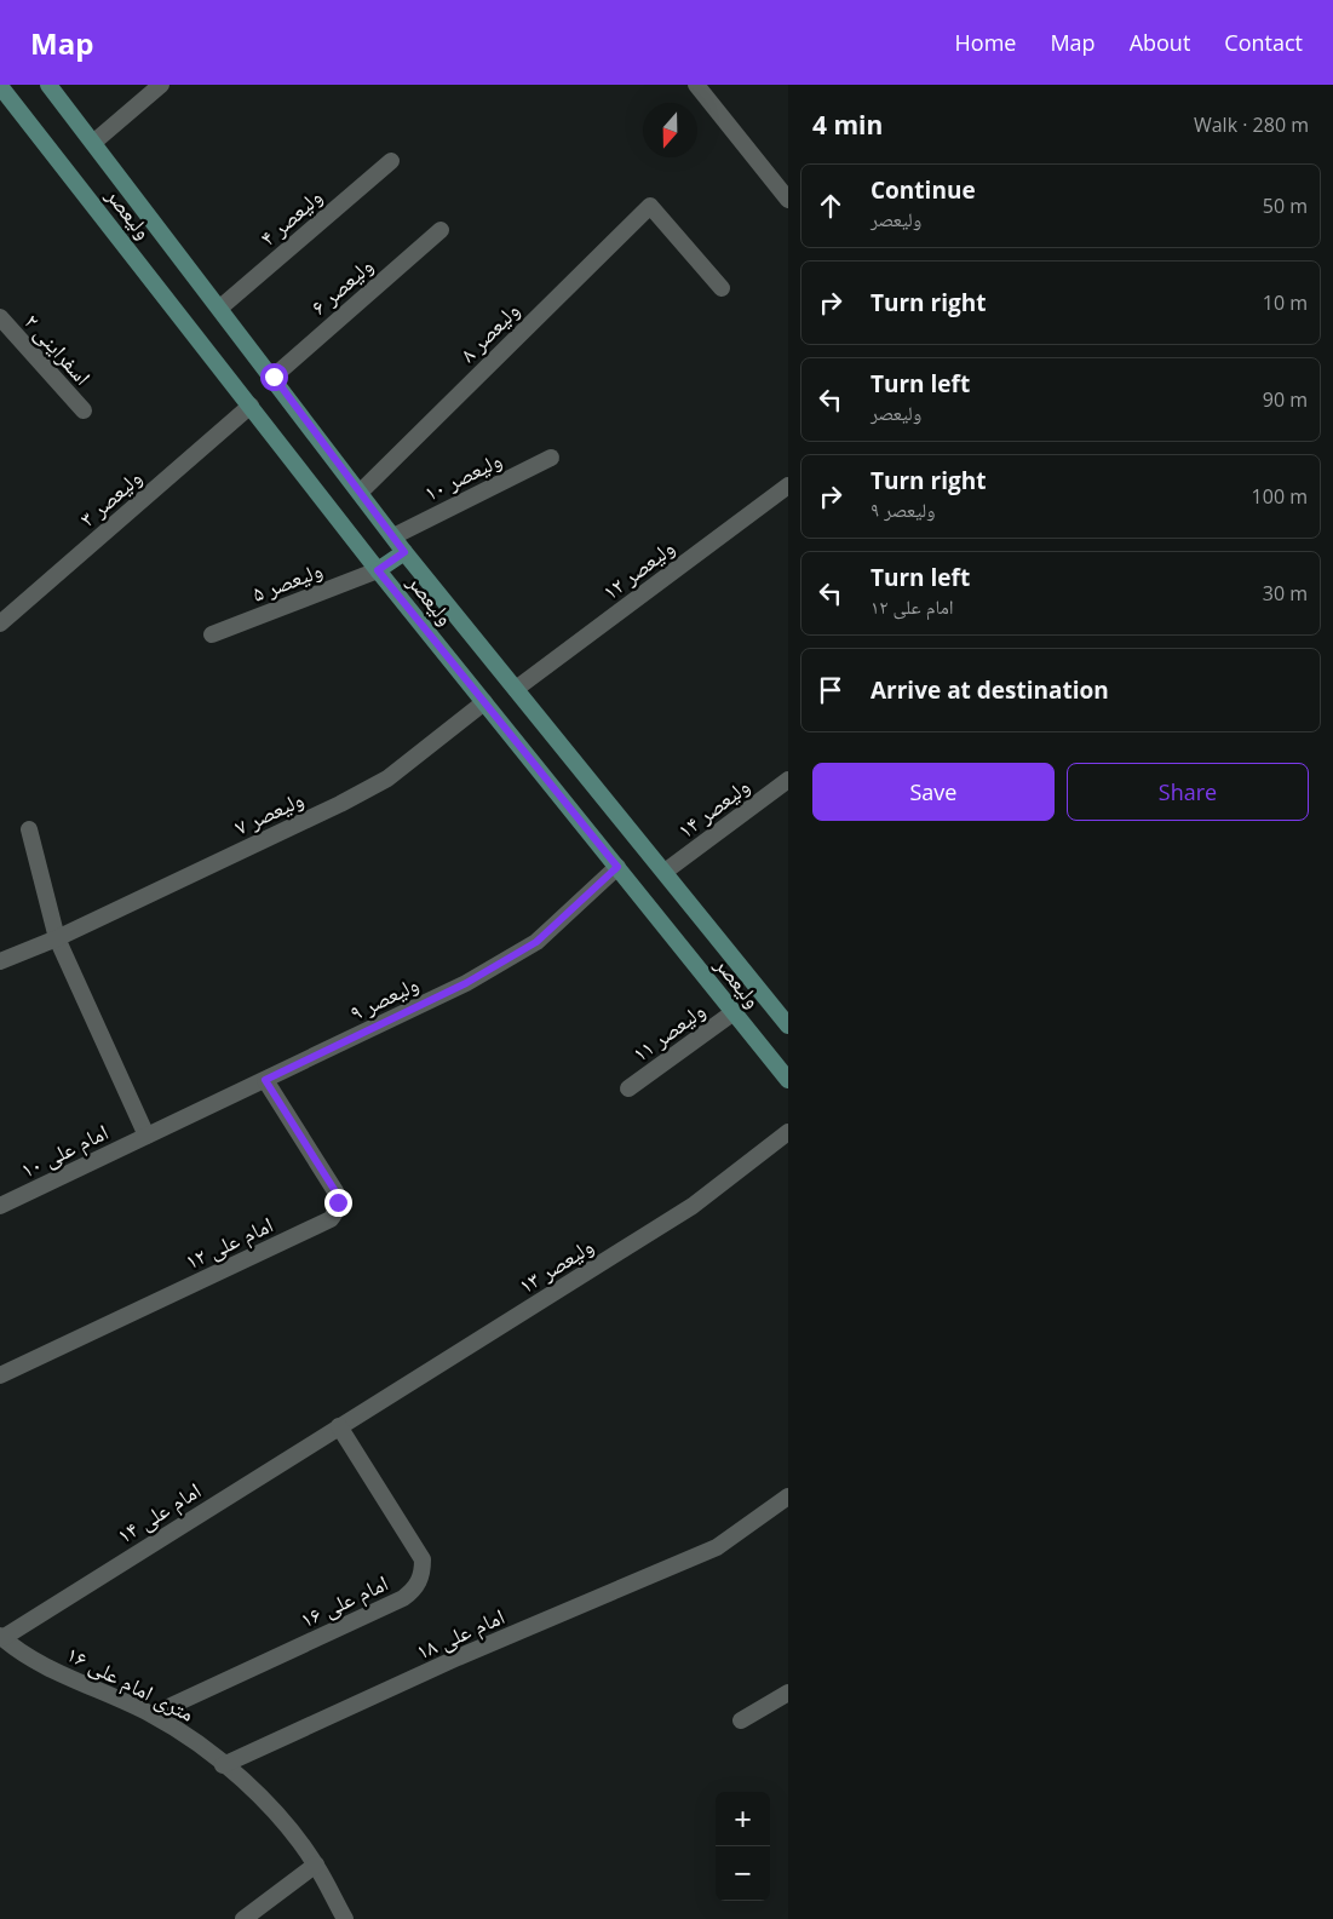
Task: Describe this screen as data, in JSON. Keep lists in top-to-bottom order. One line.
{"streets":{"main road":["ولیعصر"],"street":["ولیعصر ۴","ولیعصر ۶","ولیعصر ۸","اسفراینی ۲","ولیعصر ۱۰","ولیعصر ۳","ولیعصر ۱۲","ولیعصر ۵","ولیعصر ۱۴","ولیعصر ۷","ولیعصر ۹","ولیعصر ۱۱","امام علی ۱۰","امام علی ۱۲","ولیعصر ۱۳","امام علی ۱۴","امام علی ۱۶","امام علی ۱۸","۱۶ متری امام علی"]},"crossings":[["ولیعصر","ولیعصر ۴"],["ولیعصر","ولیعصر ۶"],["ولیعصر","ولیعصر ۸"],["ولیعصر","ولیعصر ۱۰"],["ولیعصر","ولیعصر ۳"],["ولیعصر","ولیعصر ۱۲"],["ولیعصر","ولیعصر ۵"],["ولیعصر","ولیعصر ۱۴"],["ولیعصر","ولیعصر ۷"],["ولیعصر","ولیعصر ۹"],["ولیعصر","ولیعصر ۱۱"],["ولیعصر ۹","امام علی ۱۰"],["ولیعصر ۹","امام علی ۱۲"],["ولیعصر ۱۳","امام علی ۱۴"],["ولیعصر ۱۳","امام علی ۱۶"],["امام علی ۱۴","امام علی ۱۶"],["امام علی ۱۴","۱۶ متری امام علی"],["امام علی ۱۶","۱۶ متری امام علی"],["امام علی ۱۸","۱۶ متری امام علی"]],"north":"bottom","page":{"header":"Map","nav":["Home","Map","About","Contact"],"heading":["4 min","Walk · 280 m"],"list":[["Continue","ولیعصر","50 m"],["Turn right","10 m"],["Turn left","ولیعصر","90 m"],["Turn right","ولیعصر ۹","100 m"],["Turn left","امام علی ۱۲","30 m"],"Arrive at destination"],"buttons":["Save","Share"],"map_buttons":["+","−"]}}
